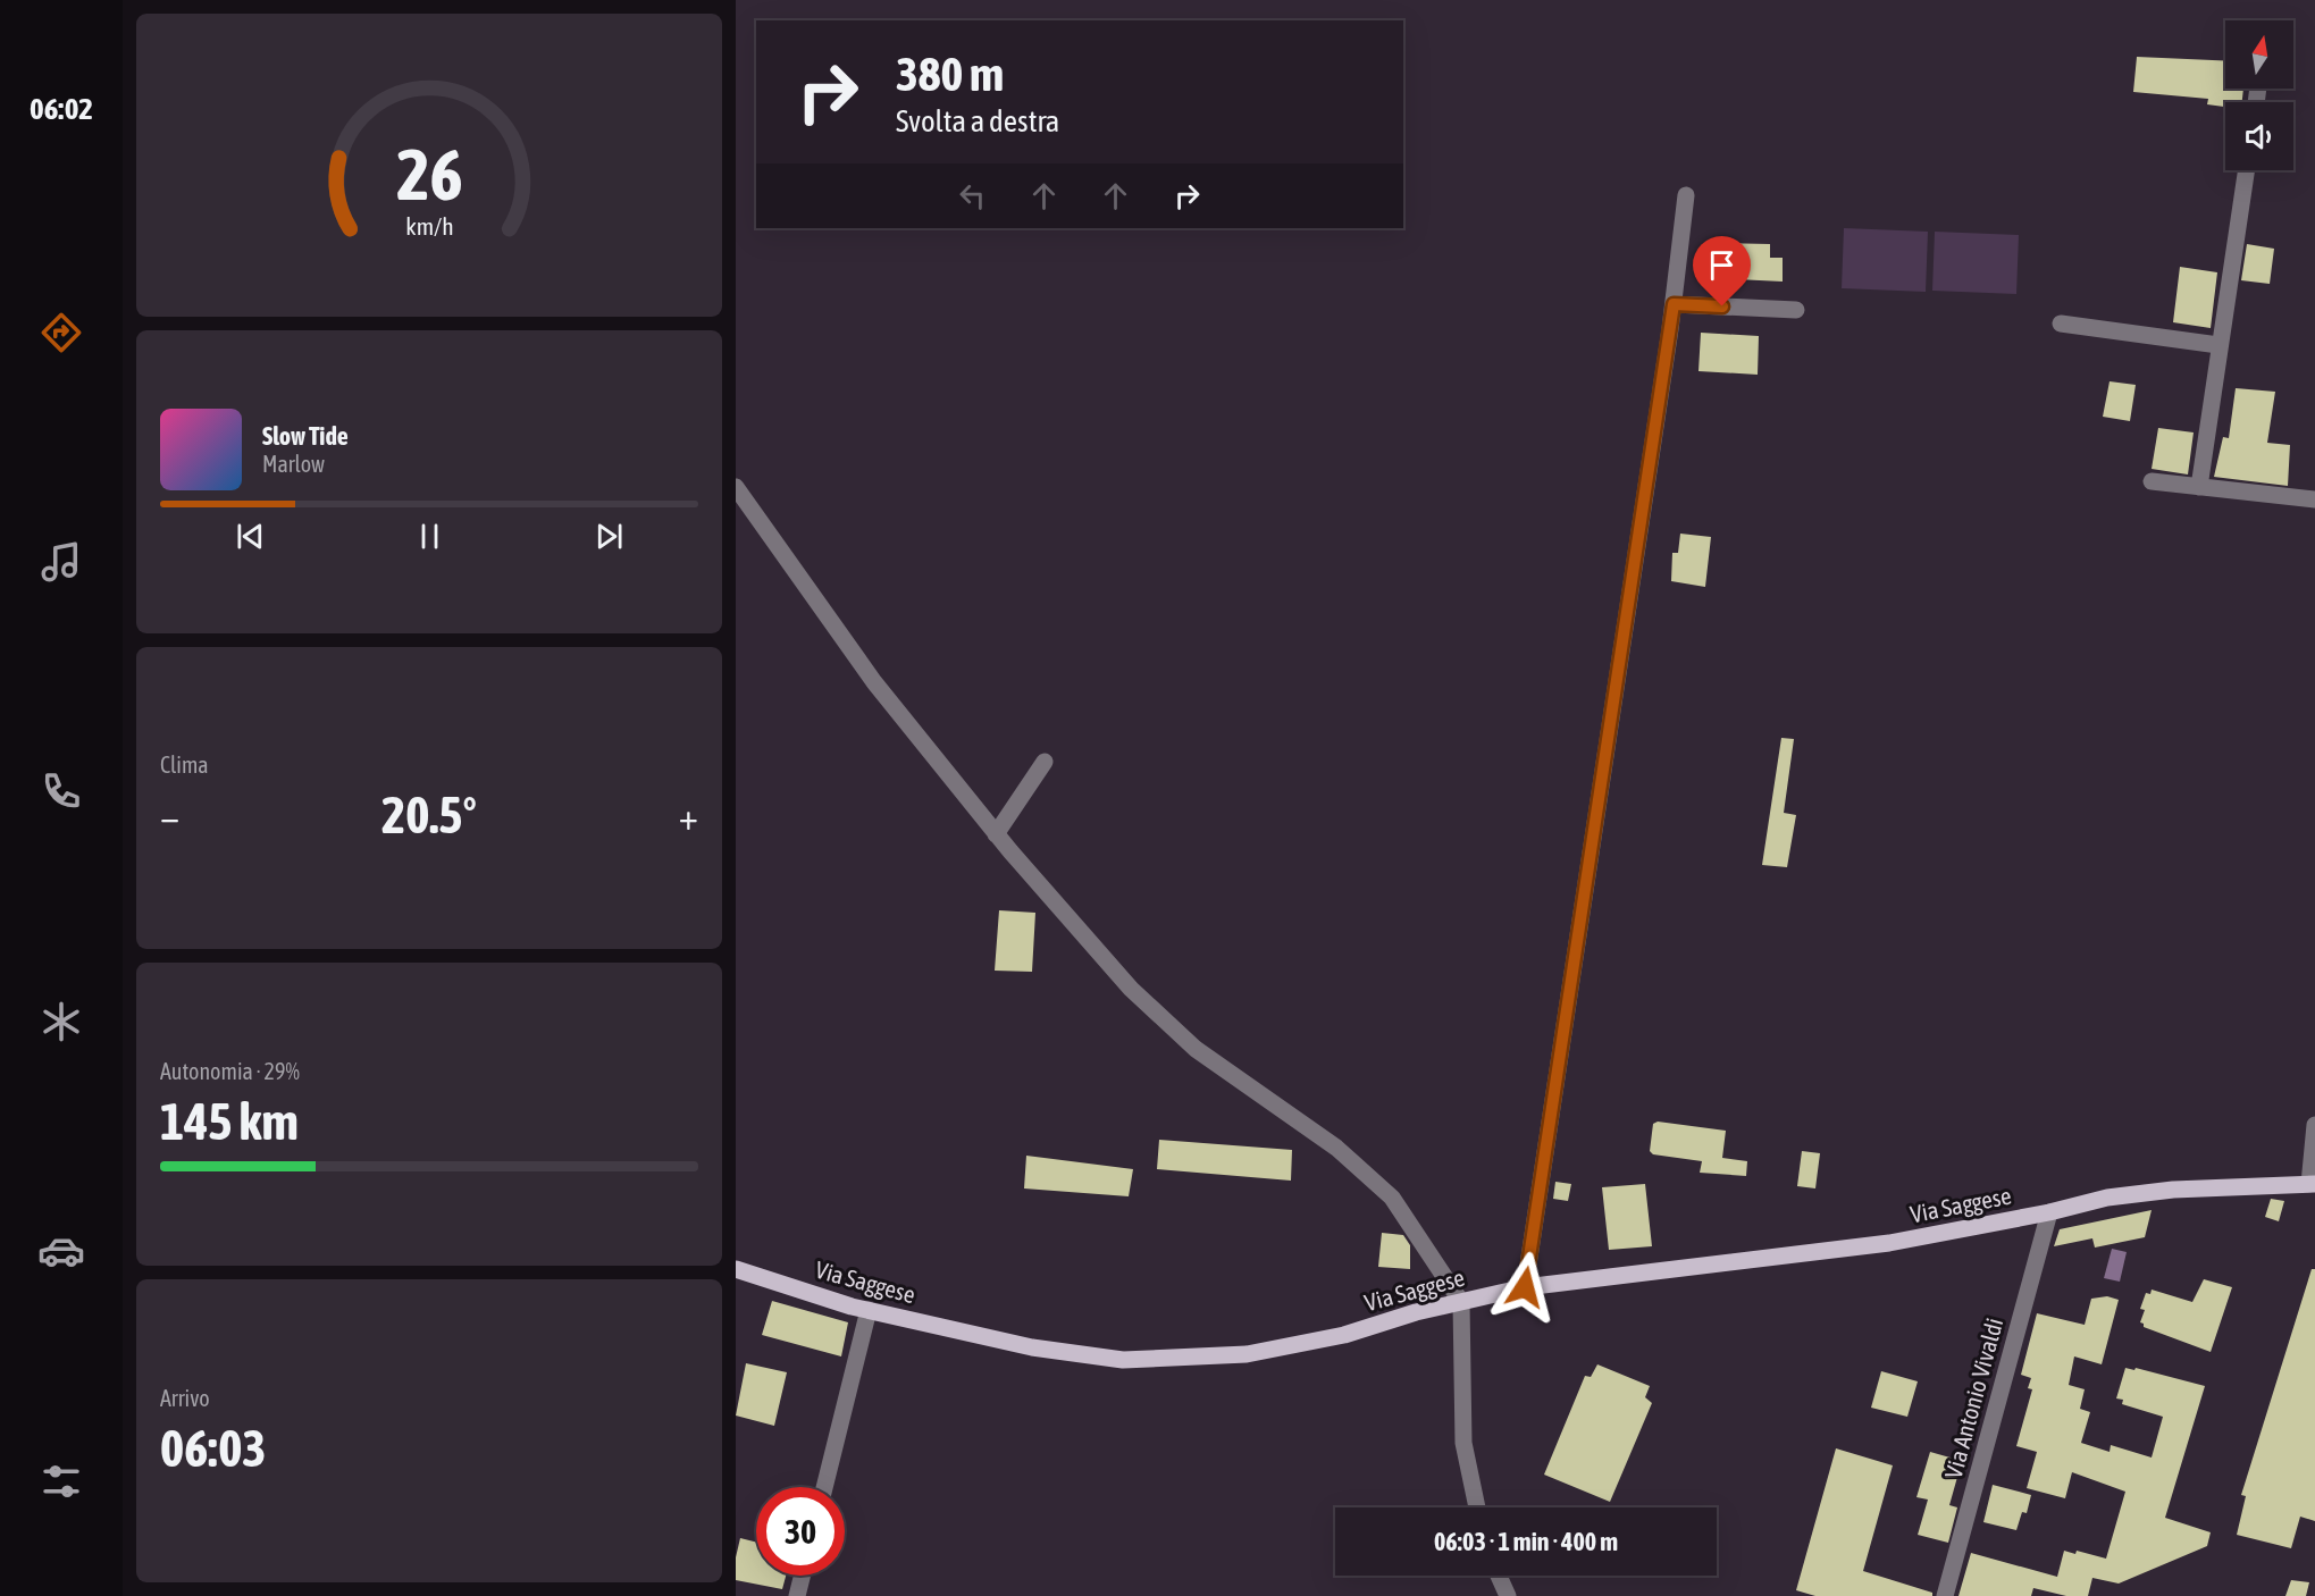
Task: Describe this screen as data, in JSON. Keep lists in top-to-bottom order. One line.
{"streets":{"main road":["Via Saggese"],"street":["Via Antonio Vivaldi"]},"crossings":[["Via Saggese","Via Antonio Vivaldi"]],"north":"top","page":{"tabs":"06:02","turn":["380 m","Svolta a destra"],"song":["Slow Tide","Marlow"],"tile":["Clima",["Autonomia · 29%","145 km"],["Arrivo","06:03"]],"heat":["−","20.5°","+"],"limit":"30","trip":"06:03 · 1 min · 400 m","gauge":["26","km/h"]}}
